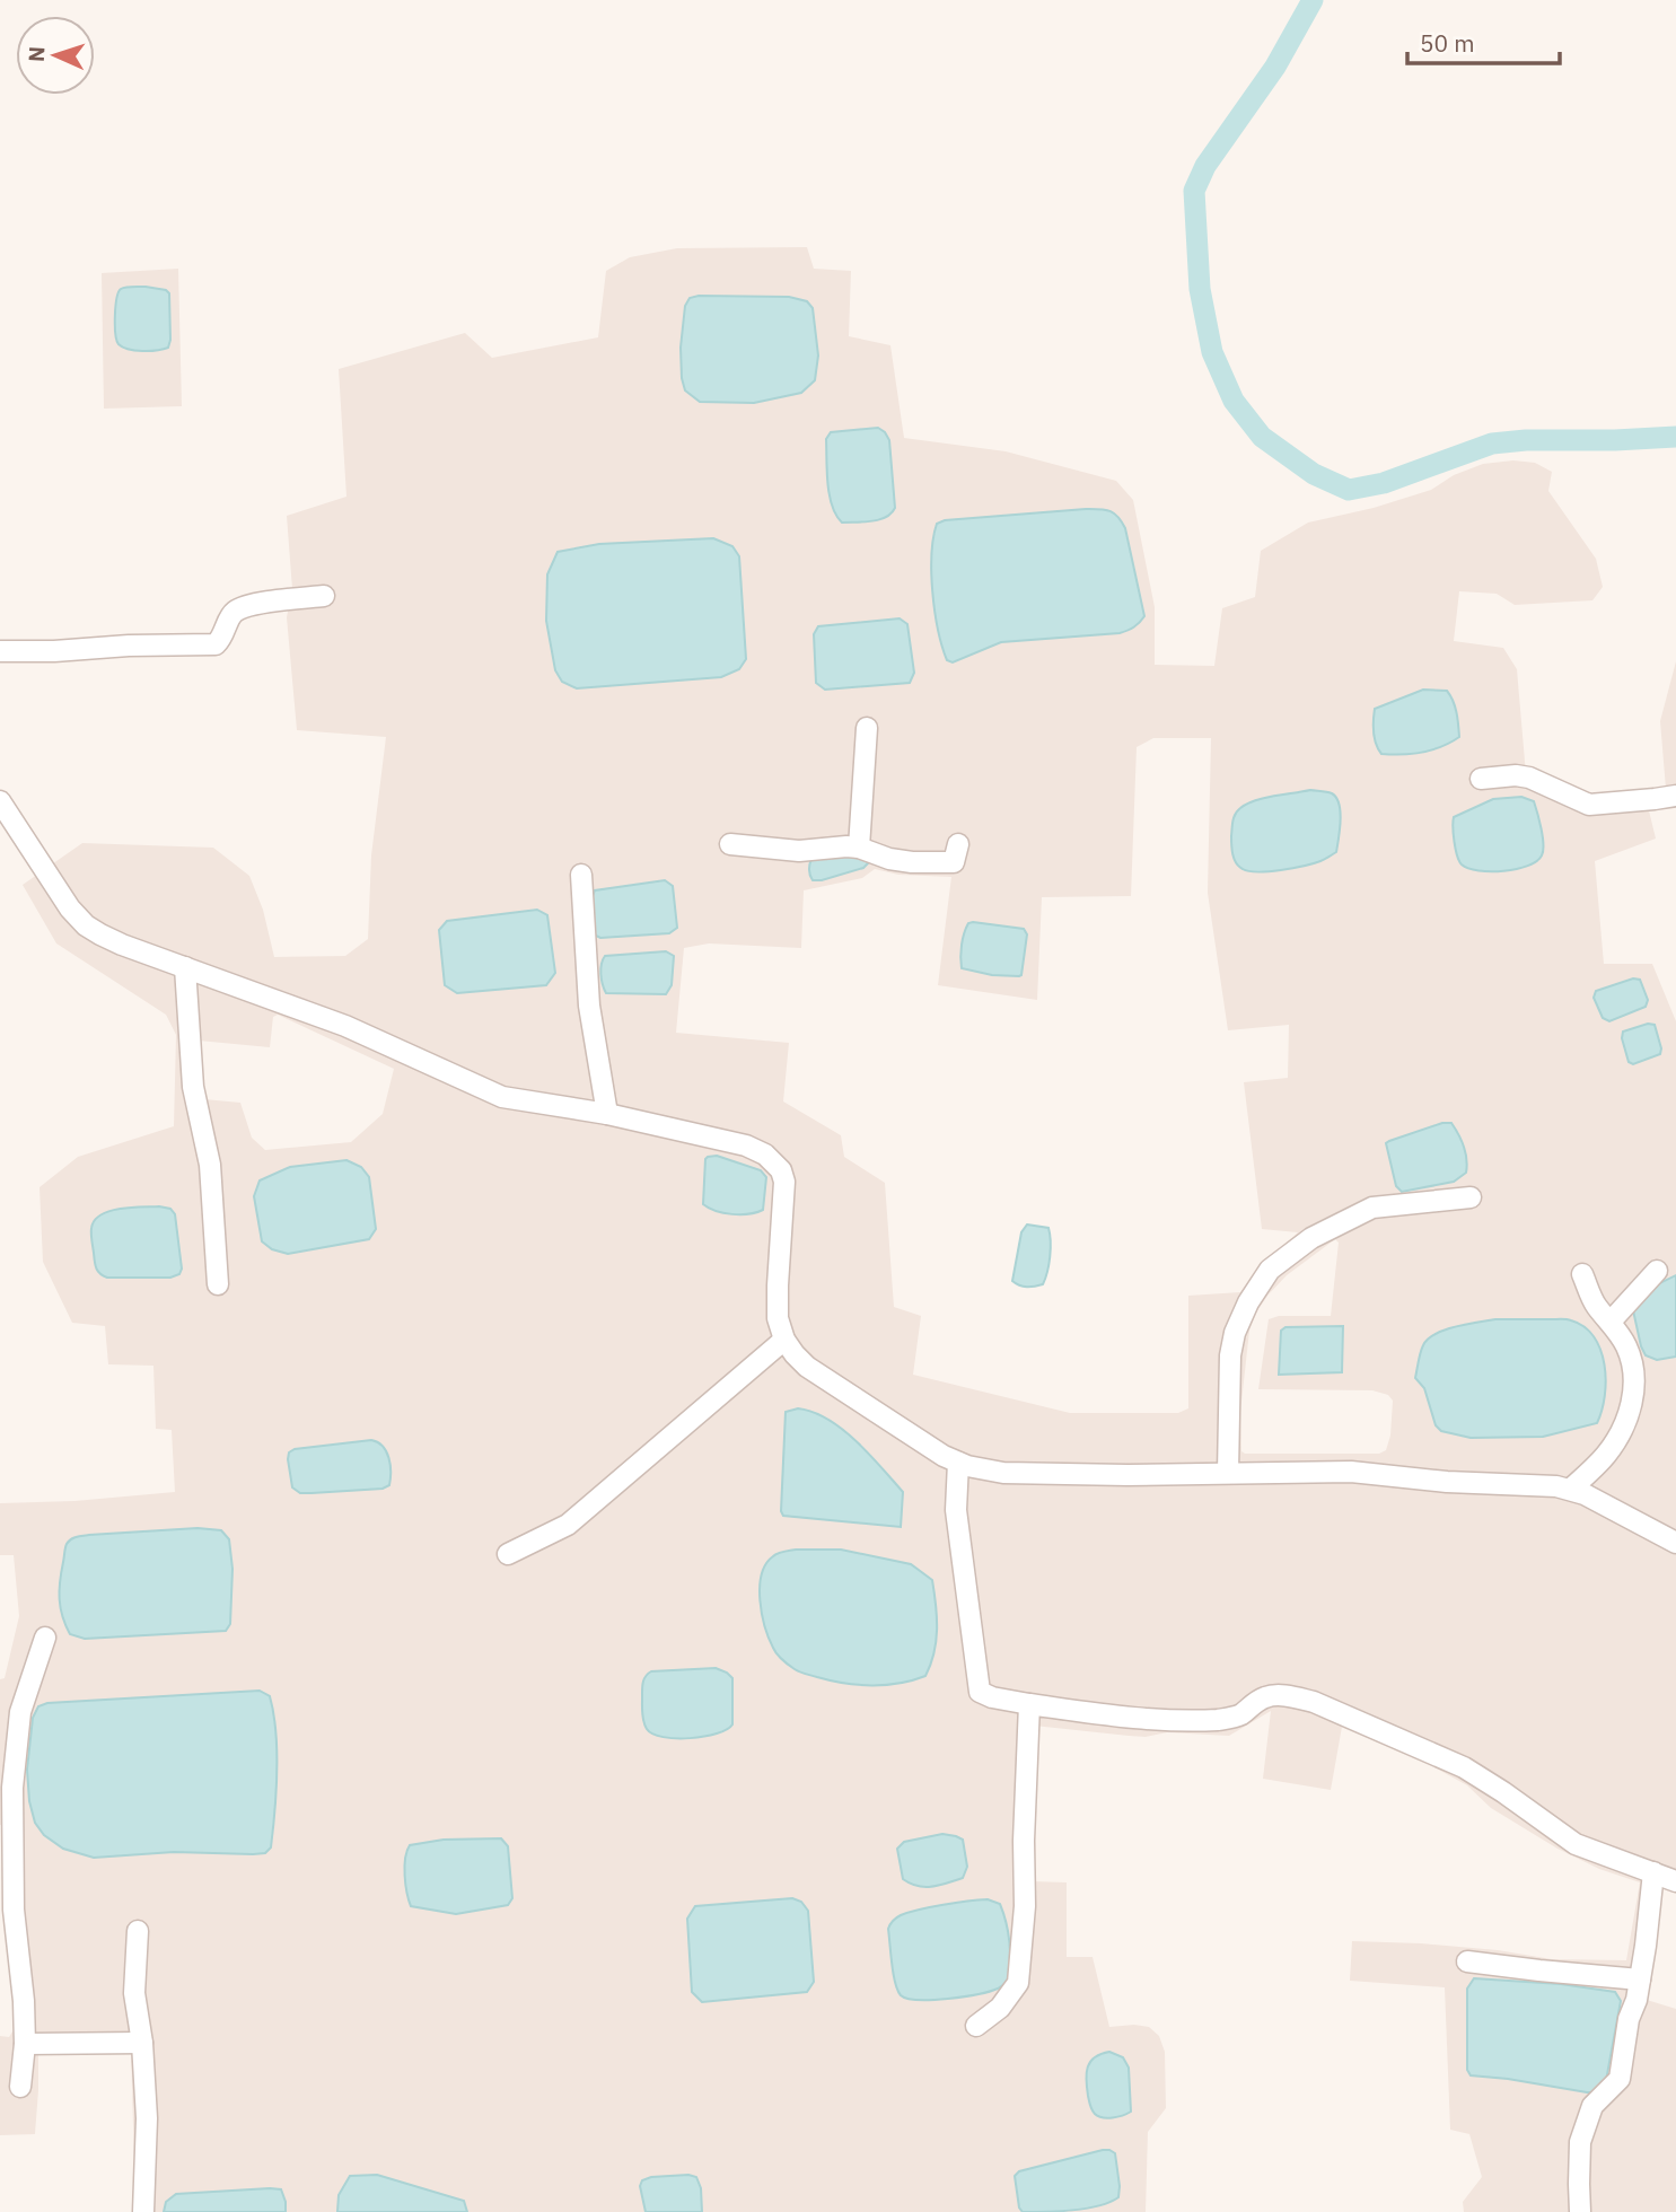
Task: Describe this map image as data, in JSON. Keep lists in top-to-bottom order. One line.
{"scale_bar":"50 m","north":"left"}
